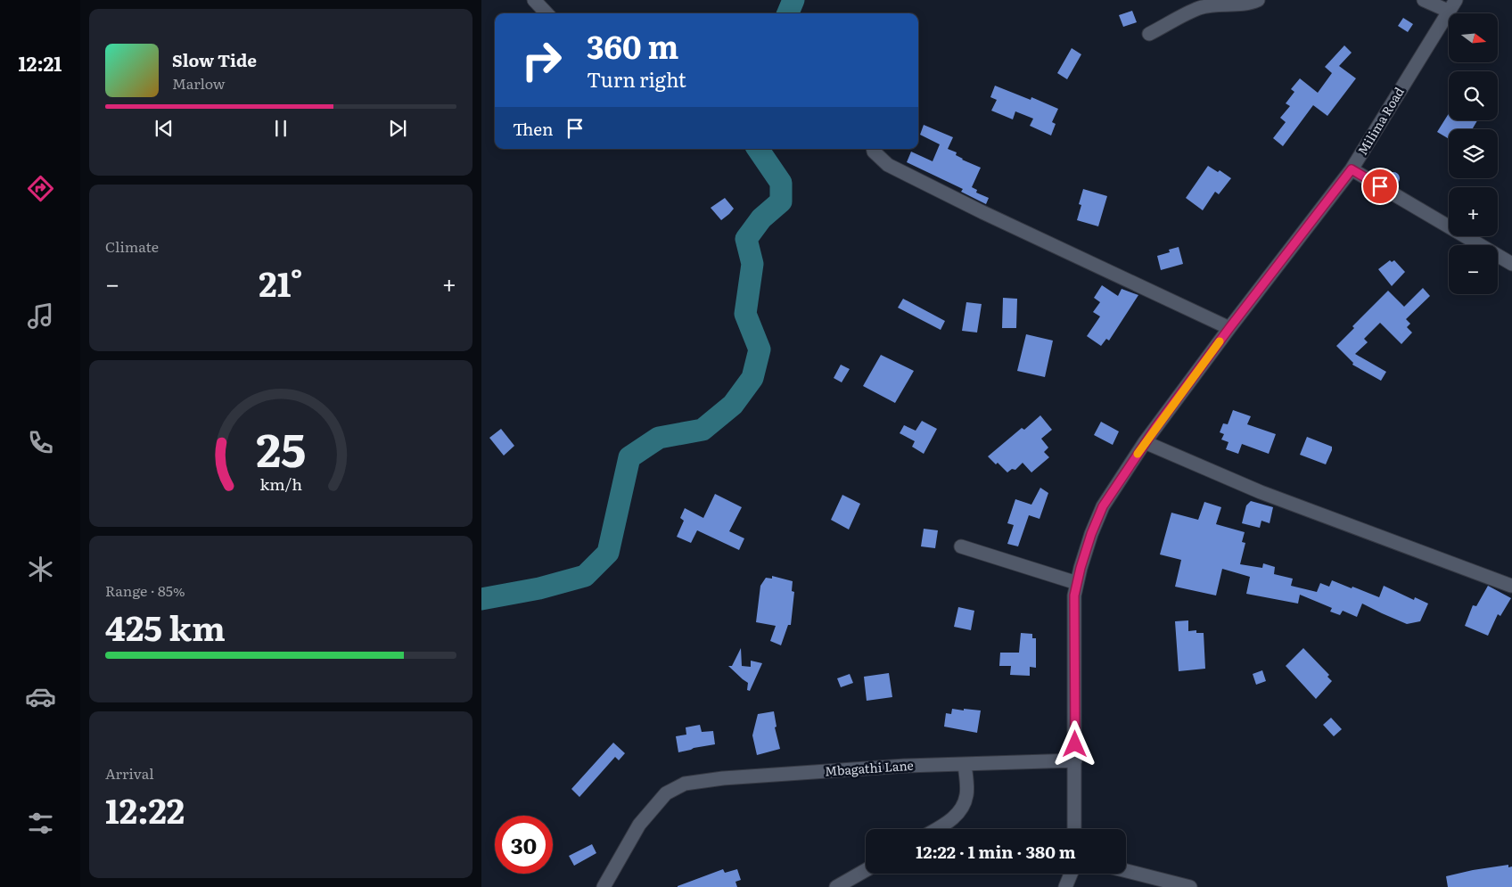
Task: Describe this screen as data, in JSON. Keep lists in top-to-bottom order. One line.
{"streets":{"street":["Milima Road","Mbagathi Lane"]},"crossings":[["Milima Road","Mbagathi Lane"]],"north":"right","page":{"tabs":"12:21","map_buttons":["+","−"],"turn":["360 m","Turn right"],"song":["Slow Tide","Marlow"],"then":"Then","tile":["Climate",["Range · 85%","425 km"],["Arrival","12:22"]],"heat":["−","21°","+"],"limit":"30","trip":"12:22 · 1 min · 380 m","gauge":["25","km/h"]}}
